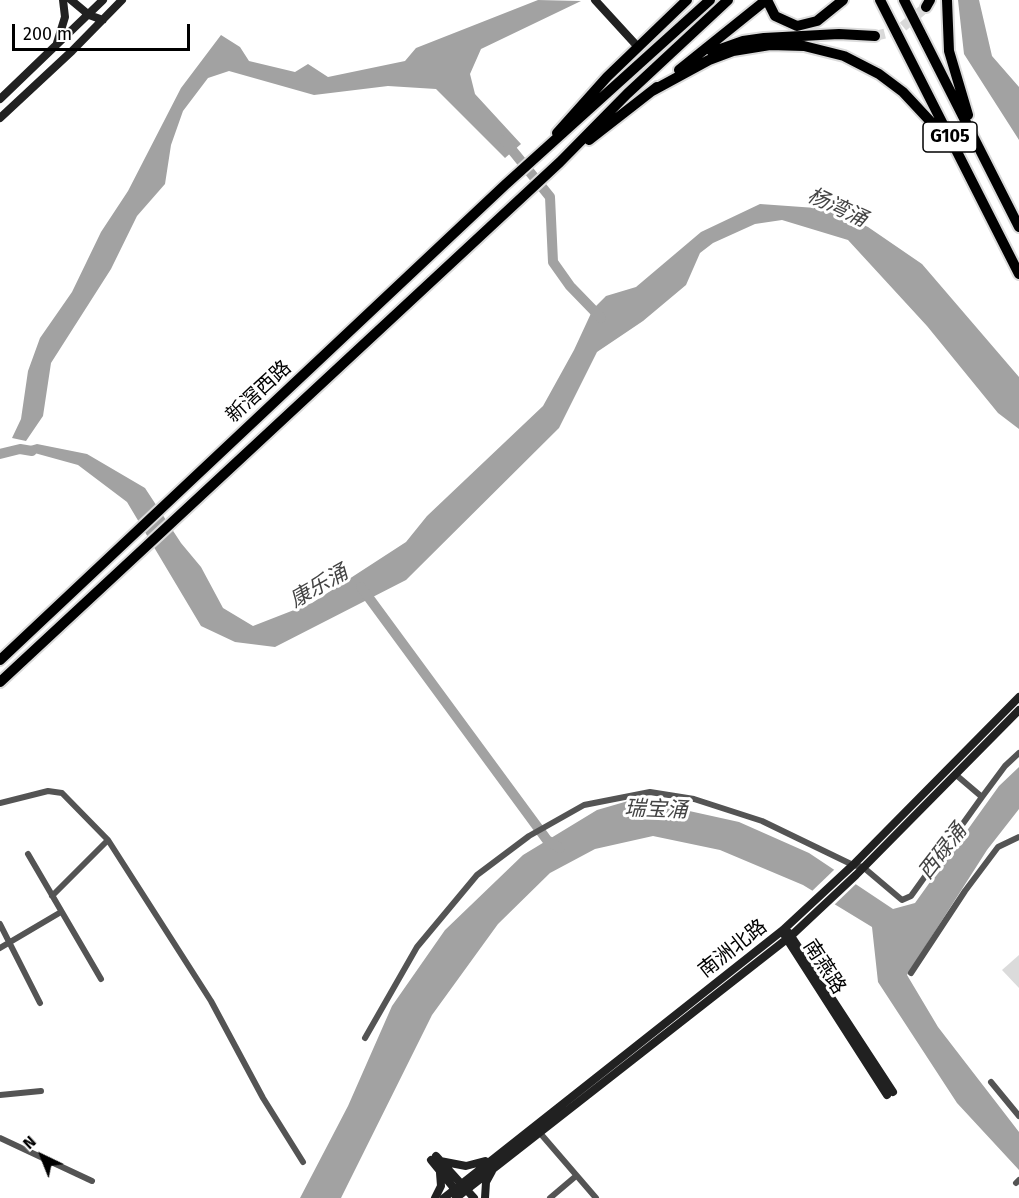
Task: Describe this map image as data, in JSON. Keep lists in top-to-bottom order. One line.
{"streets":{"highway":["G105","新滘西路"],"main road":["南洲北路","南燕路"]},"crossings":[["南洲北路","南燕路"]],"water":["杨湾涌","康乐涌","瑞宝涌","西碌涌"],"scale_bar":"200 m","north":"top left"}
